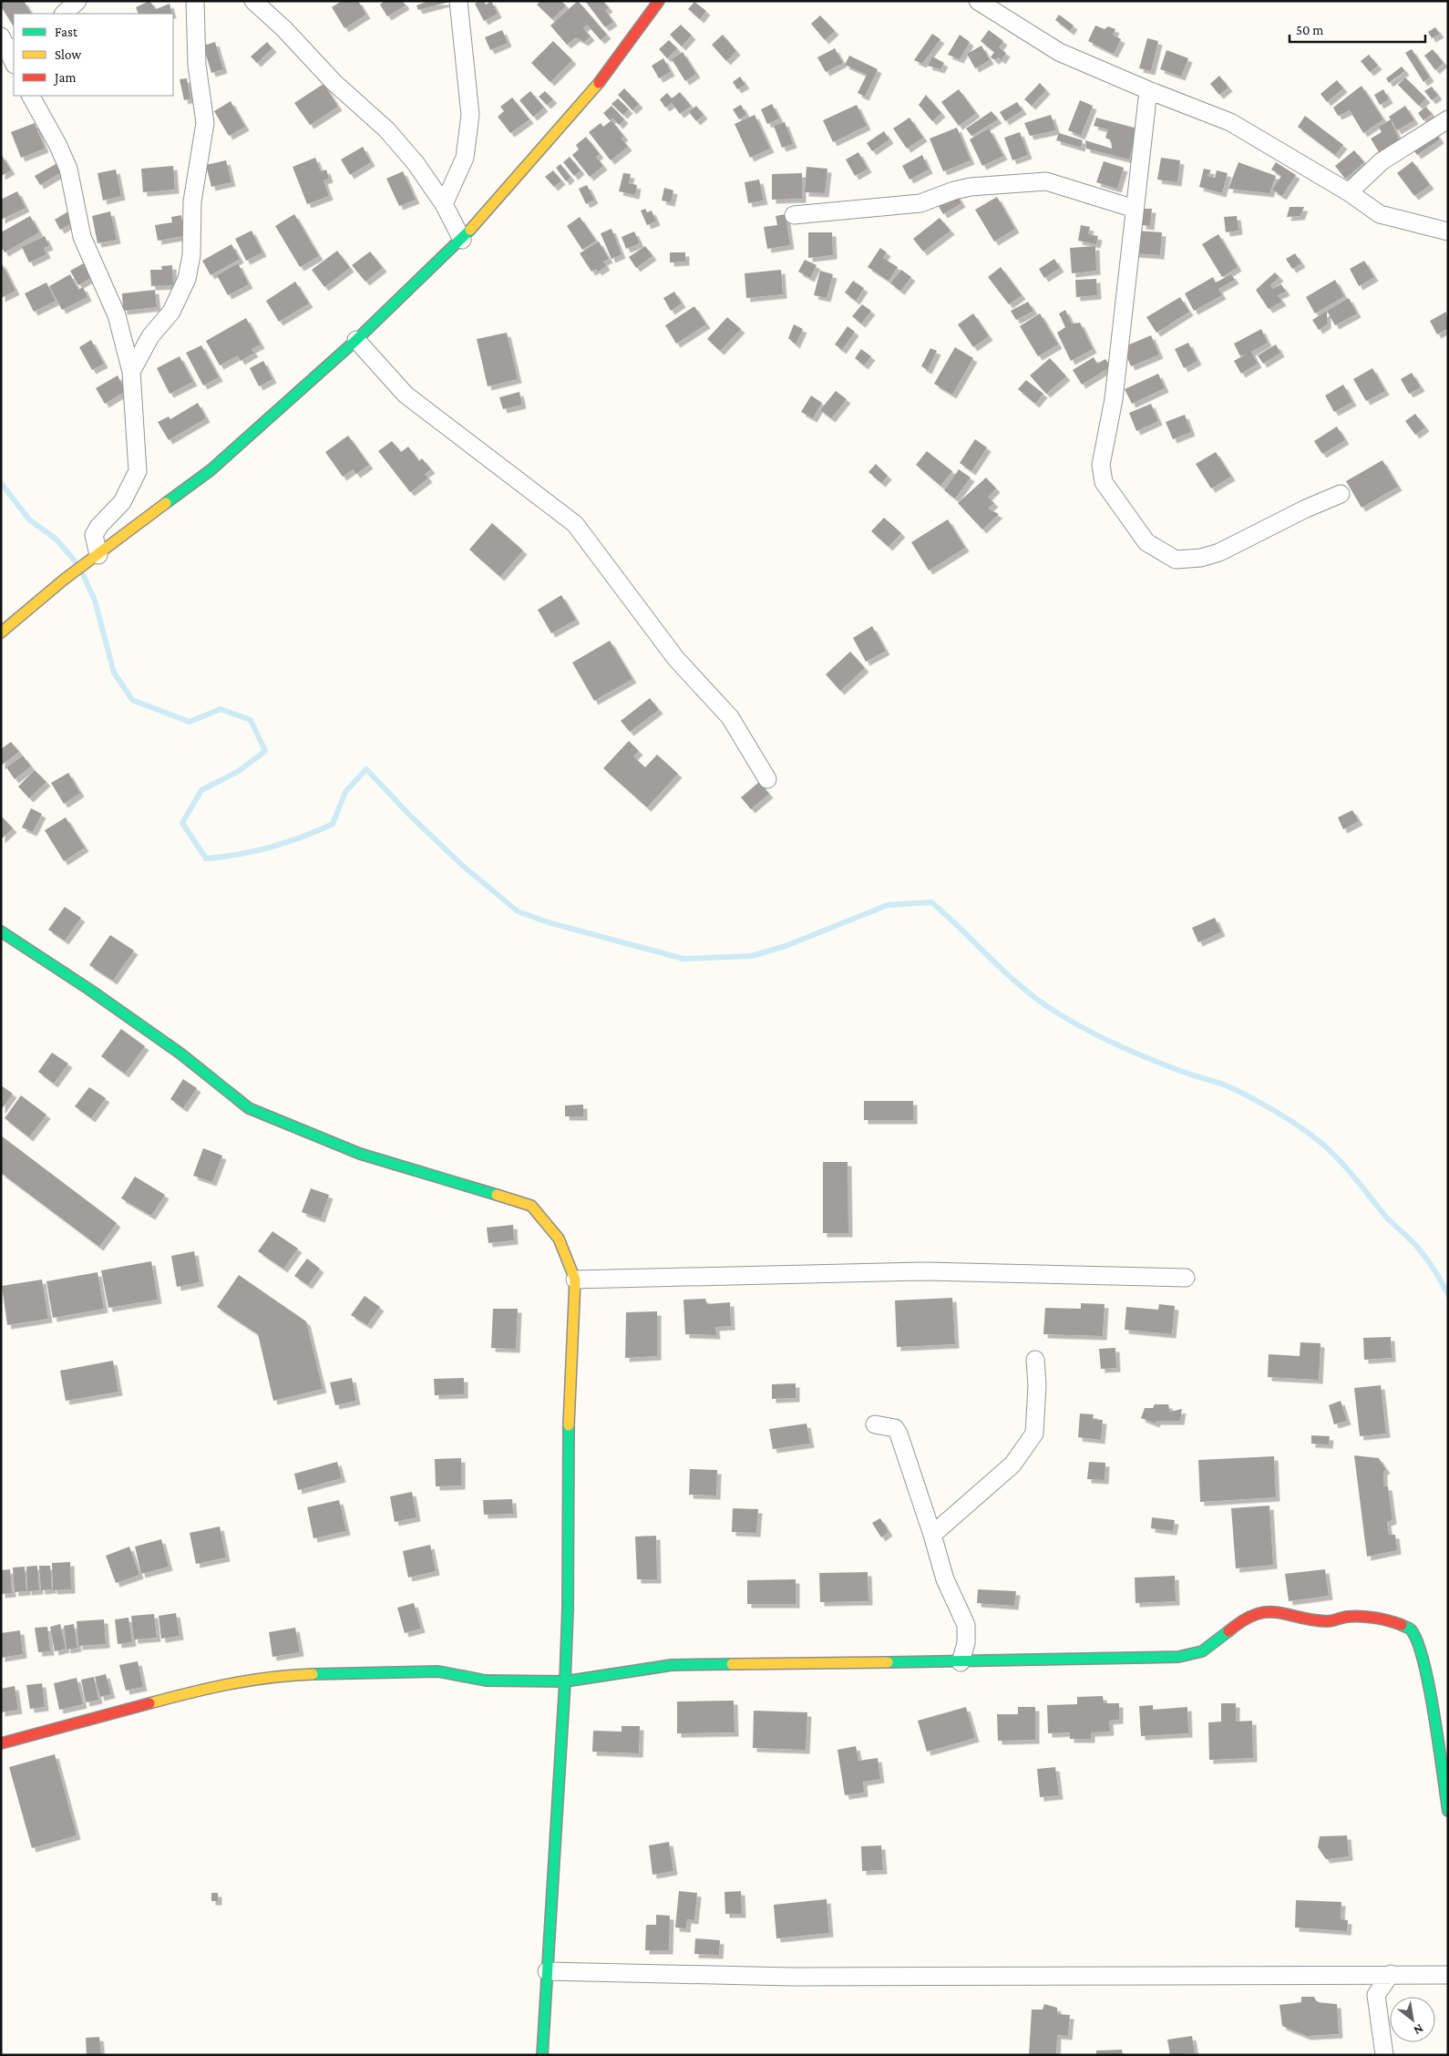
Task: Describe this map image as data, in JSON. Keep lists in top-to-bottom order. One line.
{"legend":["Fast","Slow","Jam"],"scale_bar":"50 m","north":"bottom right"}
